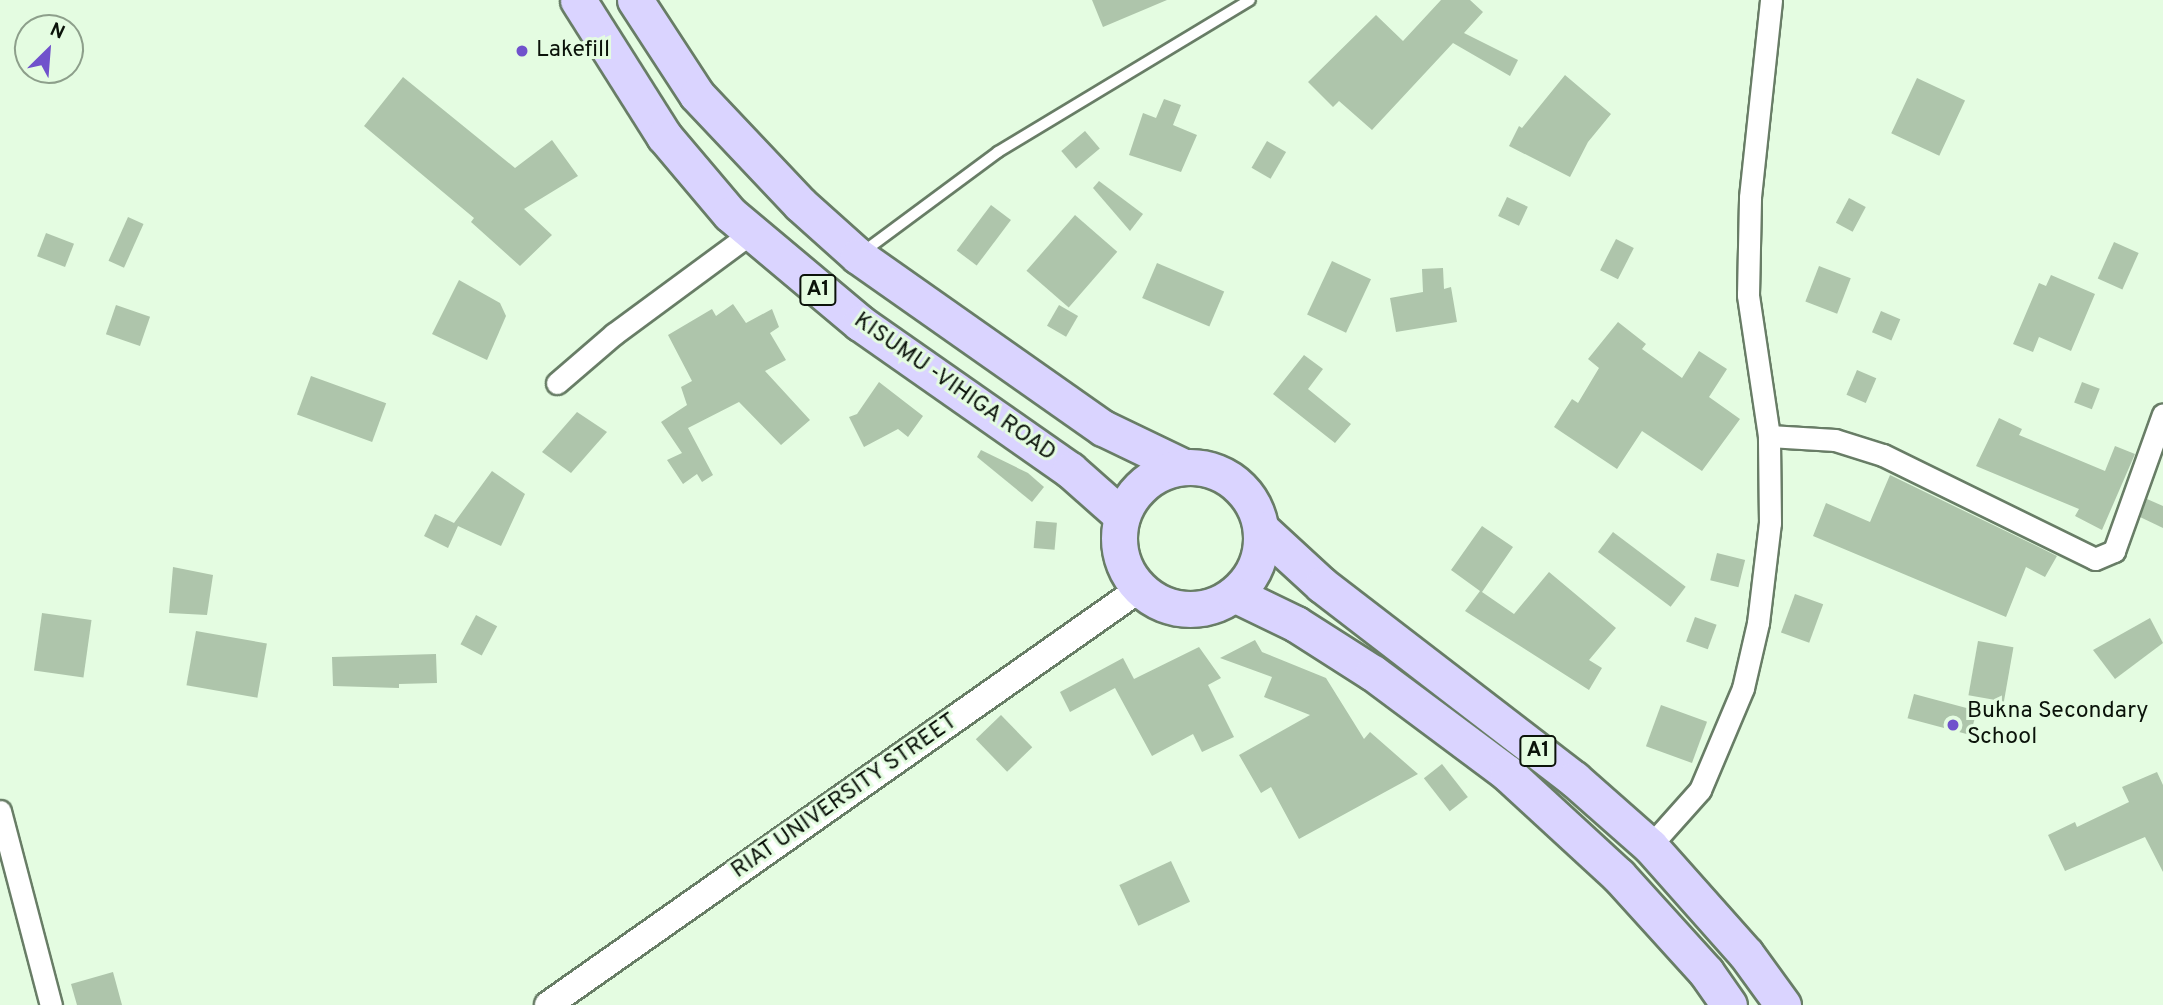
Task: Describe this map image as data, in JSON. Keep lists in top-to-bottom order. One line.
{"streets":{"highway":["A1","KISUMU -VIHIGA ROAD"],"street":["RIAT UNIVERSITY STREET"]},"crossings":[["A1","KISUMU -VIHIGA ROAD"],["A1","RIAT UNIVERSITY STREET"],["KISUMU -VIHIGA ROAD","RIAT UNIVERSITY STREET"]],"places":["Lakefill","Bukna Secondary School"],"north":"top right"}
